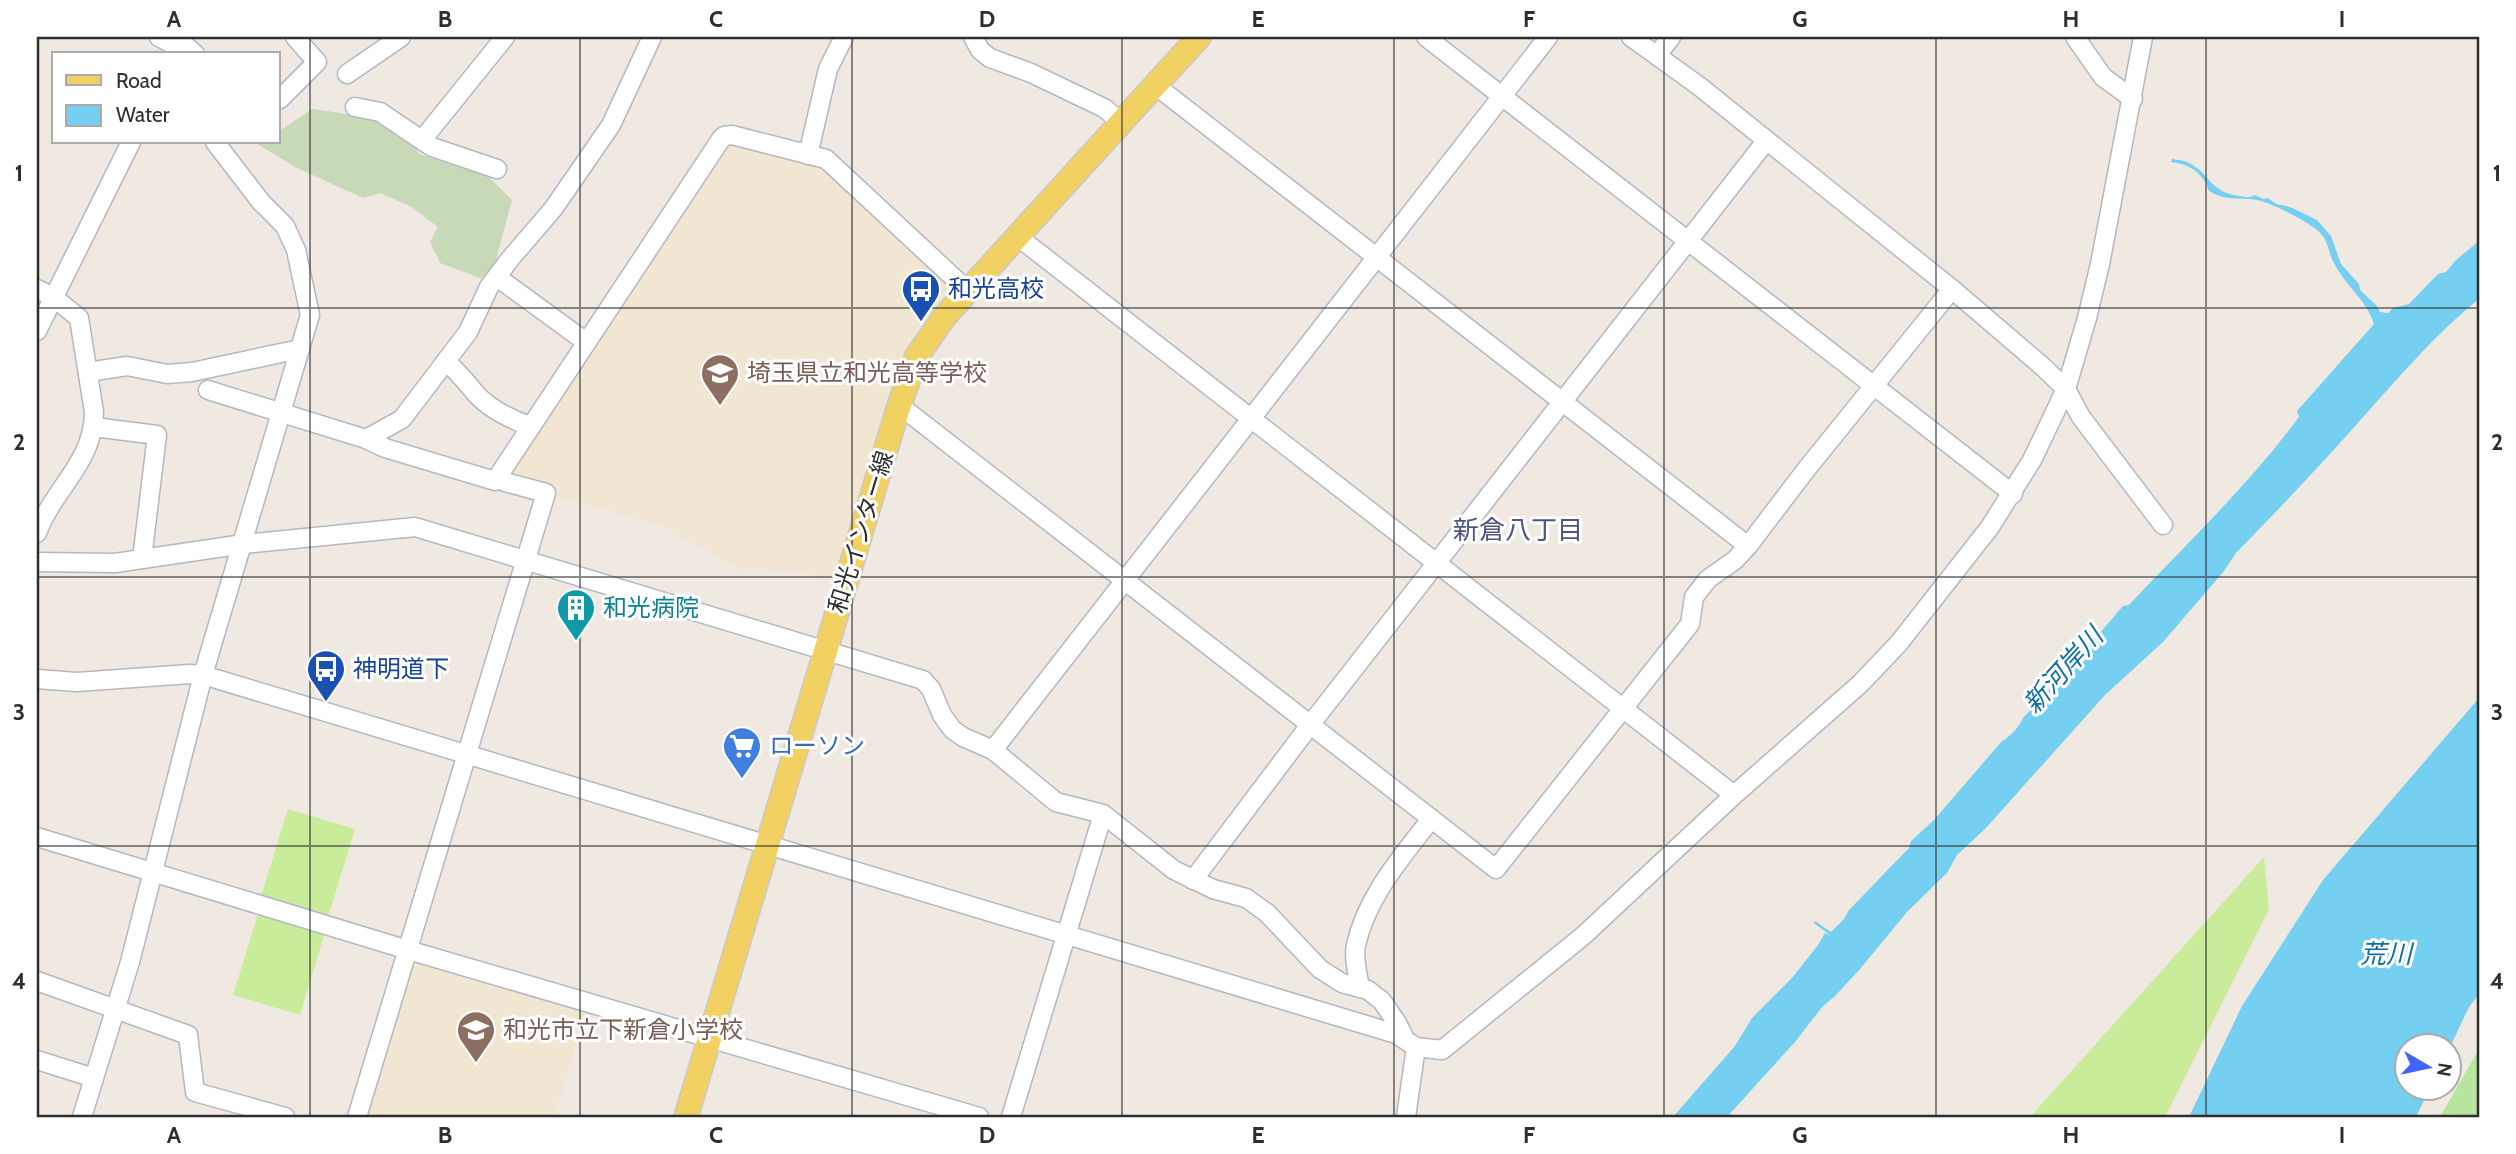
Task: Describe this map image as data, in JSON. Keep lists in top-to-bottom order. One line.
{"streets":{"main road":["和光インター線"]},"districts":["新倉八丁目"],"water":["新河岸川","荒川"],"places":{"bus stop":["和光高校","神明道下"],"school or university":["埼玉県立和光高等学校","和光市立下新倉小学校"],"building":["和光病院"],"supermarket":["ローソン"]},"legend":["Road","Water"],"north":"right","grid":{"columns":["A","B","C","D","E","F","G","H","I"],"rows":["1","2","3","4"]}}
